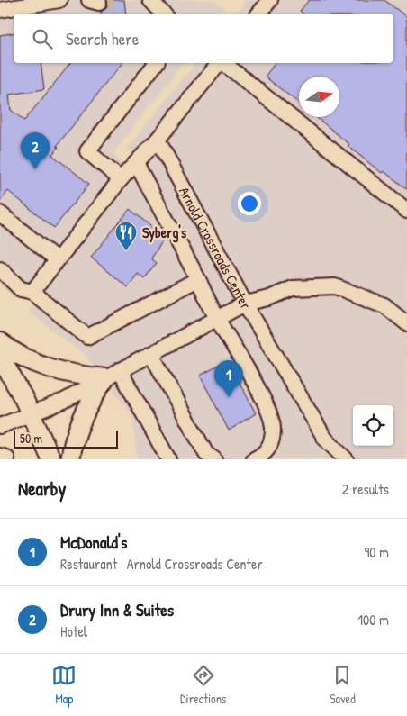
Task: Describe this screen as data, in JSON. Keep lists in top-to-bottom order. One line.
{"streets":{"street":["Arnold Crossroads Center"]},"places":{"restaurant":["Syberg's"]},"scale_bar":"50 m","north":"right","page":{"search":"Search here","pins":["2","1"],"scale":"50 m","heading":["Nearby","2 results"],"list":[{"mark":"1","name":"McDonald's","note":"Restaurant · Arnold Crossroads Center","value":"90 m"},{"mark":"2","name":"Drury Inn & Suites","note":"Hotel","value":"100 m"}],"nav":["Map","Directions","Saved"]}}
